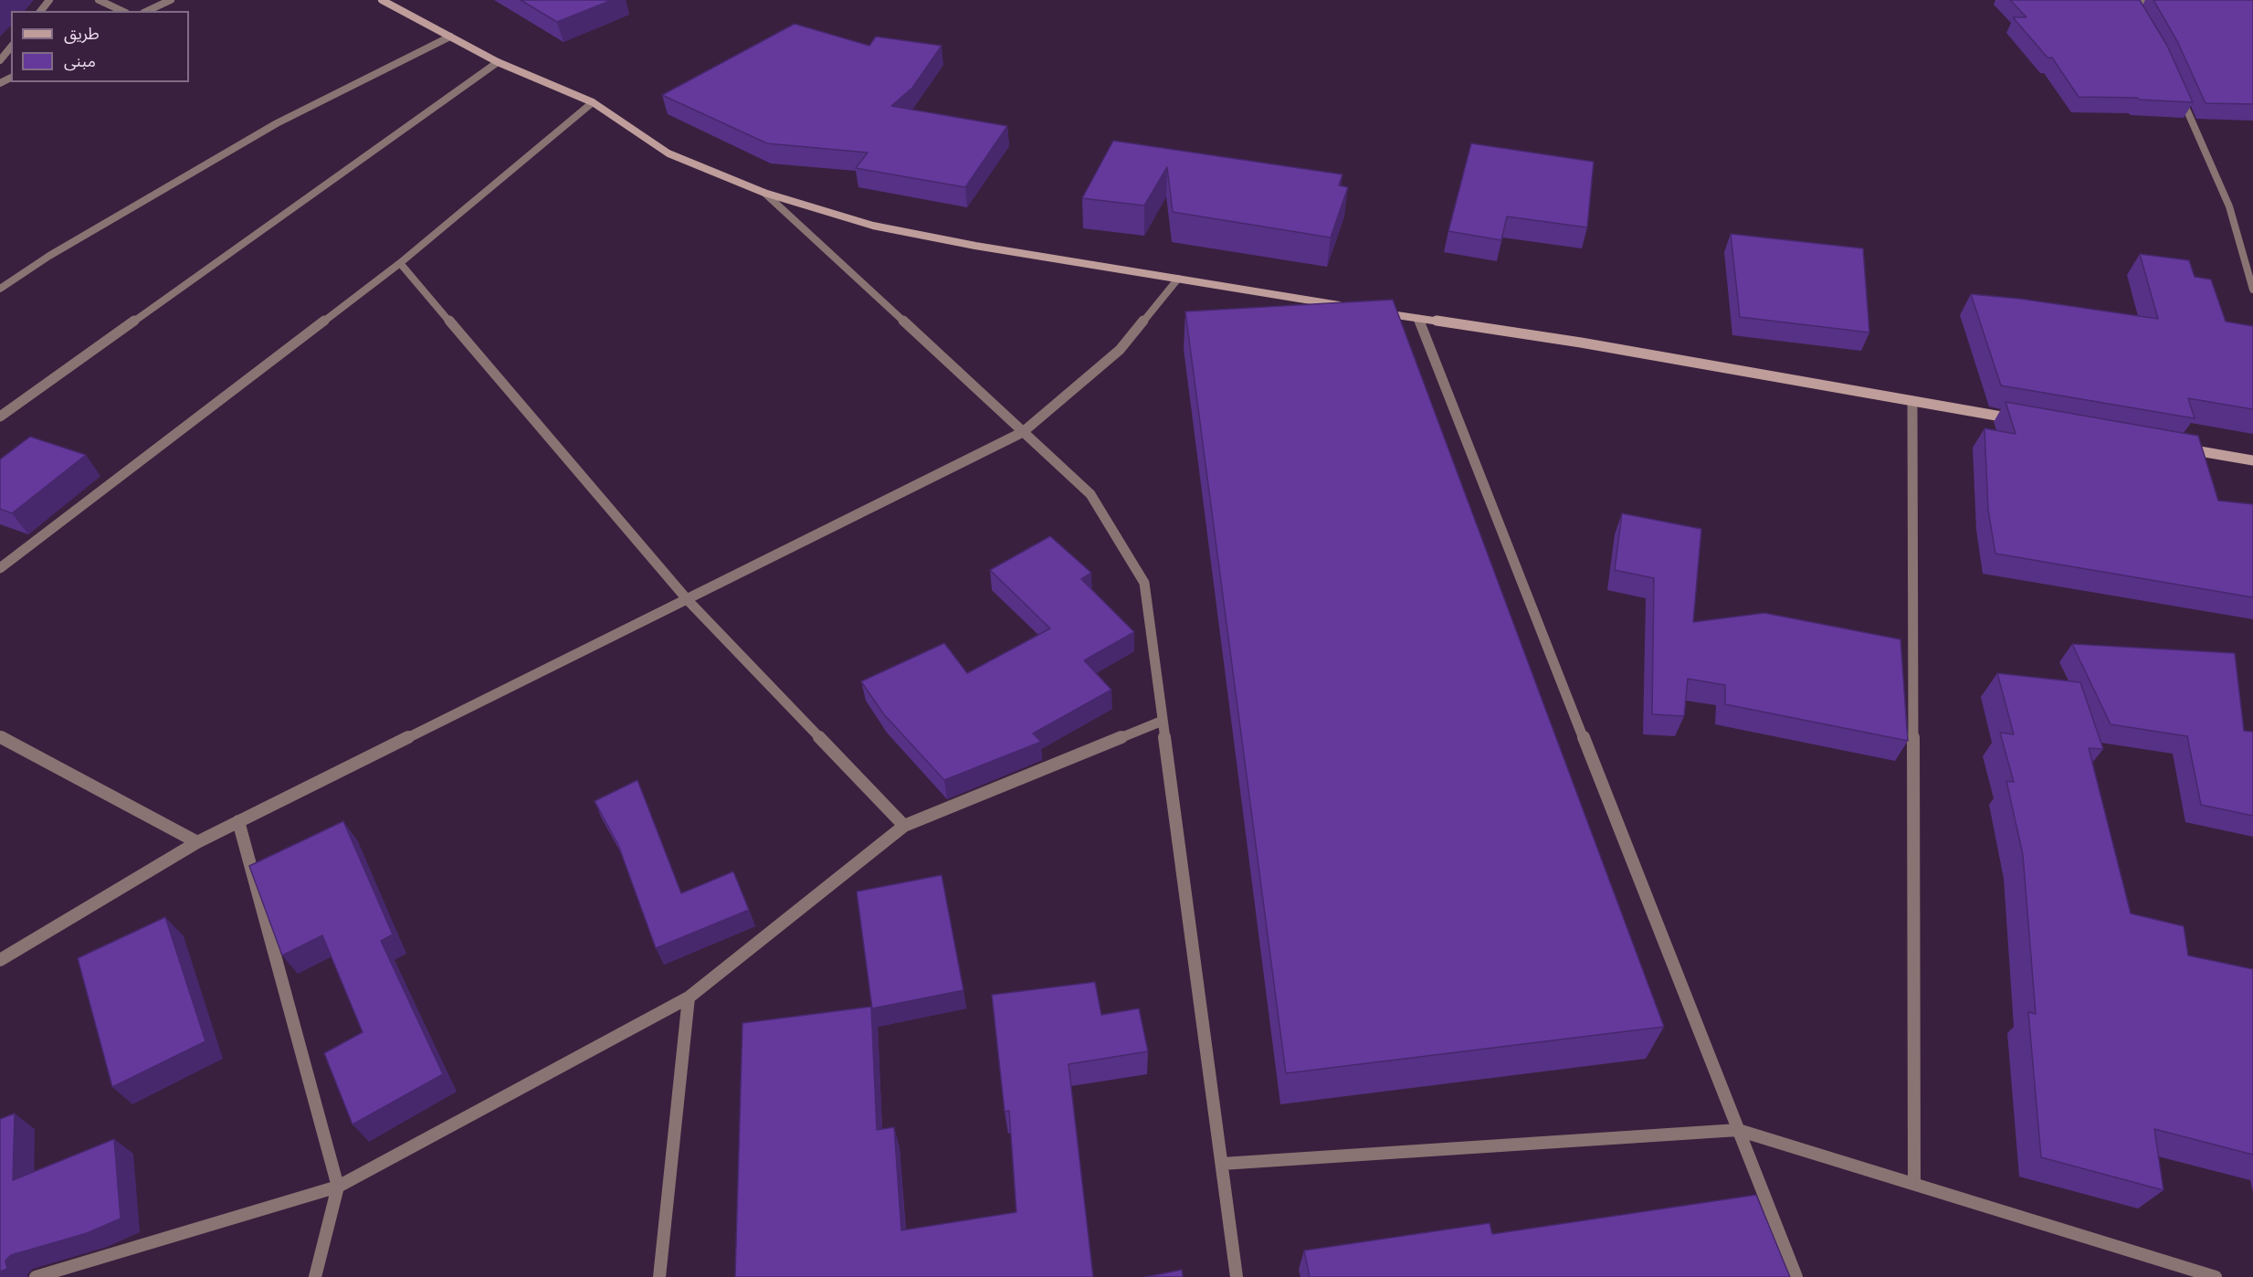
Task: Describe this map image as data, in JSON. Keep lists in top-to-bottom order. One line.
{"legend":["طريق","مبنى"]}
